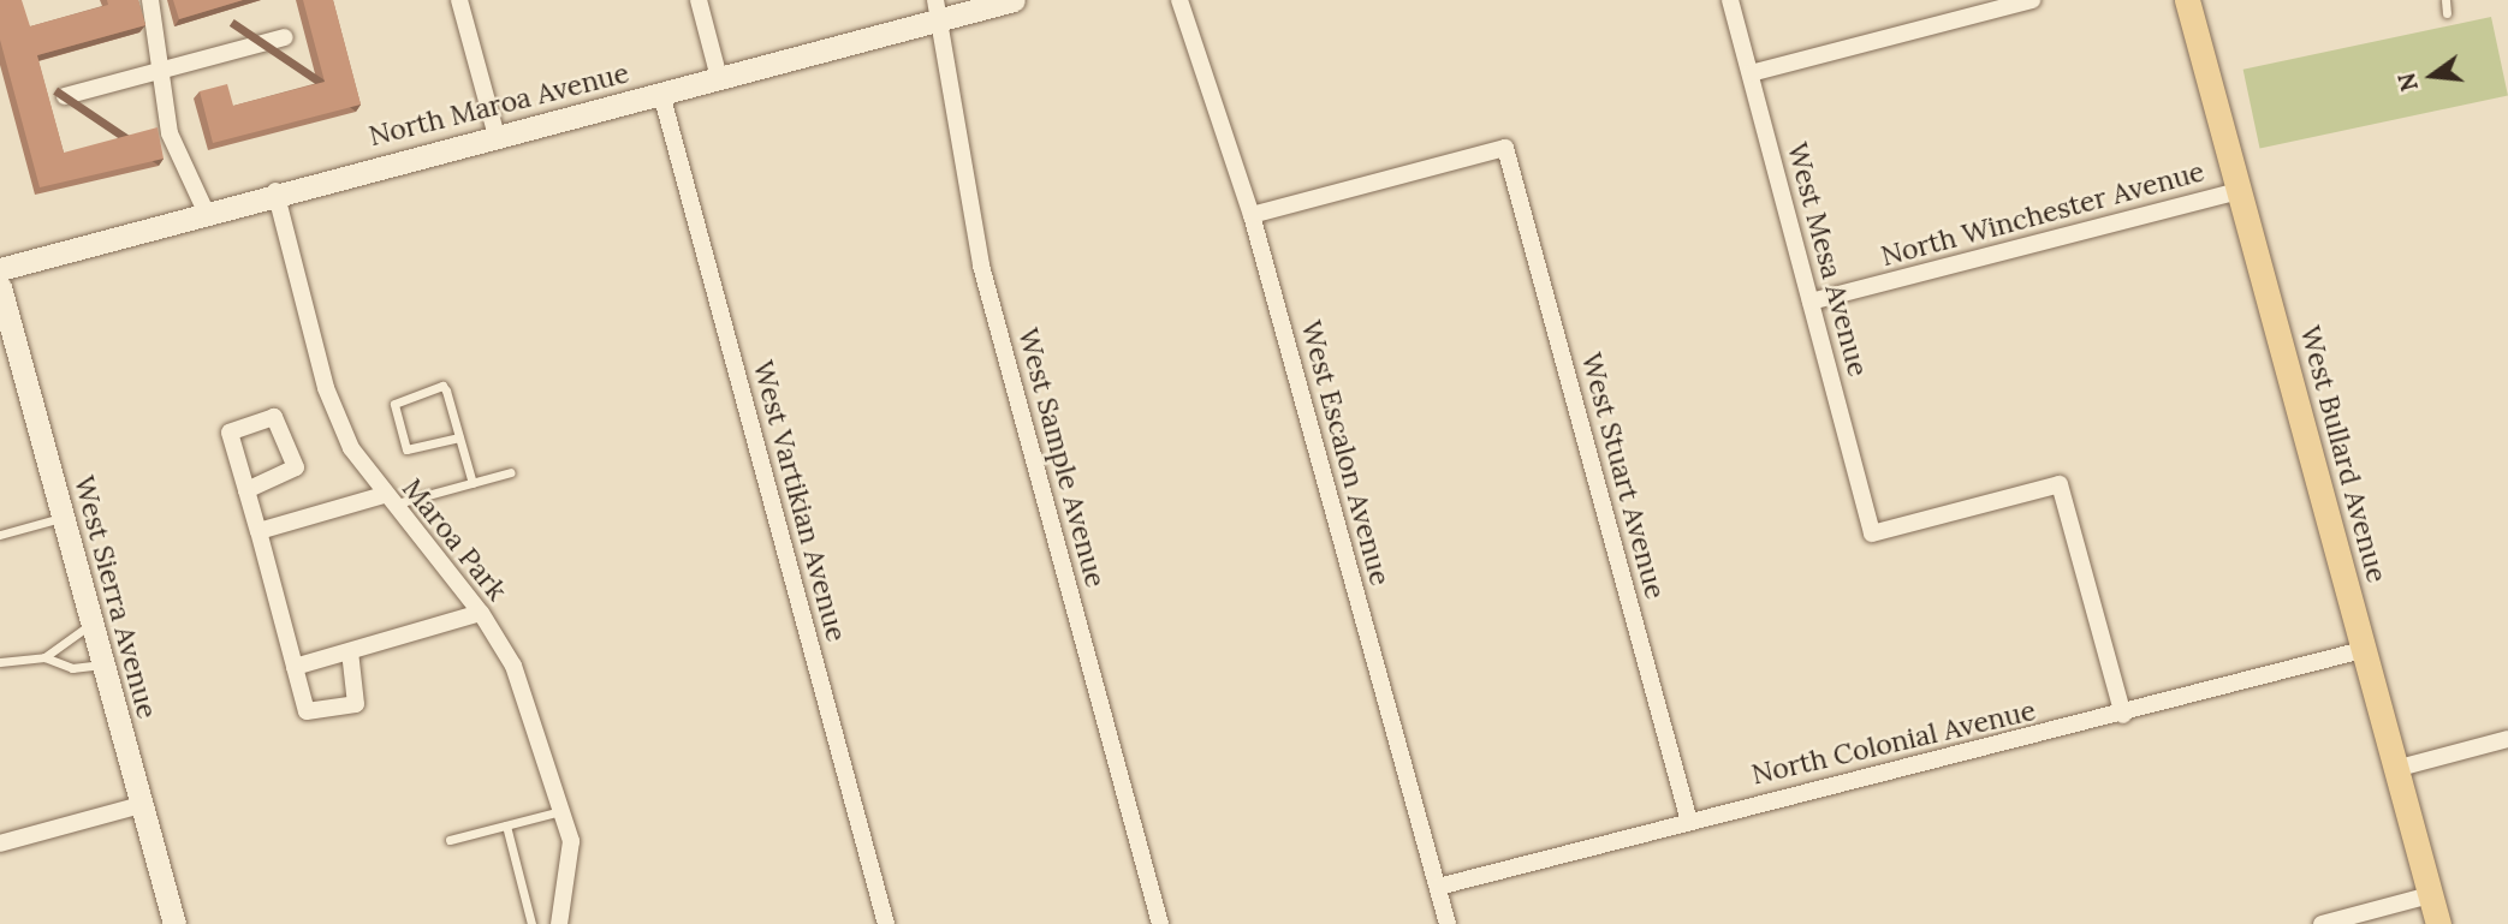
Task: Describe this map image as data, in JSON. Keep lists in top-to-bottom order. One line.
{"streets":{"main road":["North Maroa Avenue","West Bullard Avenue","West Sierra Avenue"],"street":["North Winchester Avenue","West Mesa Avenue","West Escalon Avenue","West Sample Avenue","West Stuart Avenue","West Vartikian Avenue","Maroa Park","North Colonial Avenue"]},"crossings":[["North Maroa Avenue","West Sample Avenue"],["North Maroa Avenue","West Vartikian Avenue"],["North Maroa Avenue","Maroa Park"],["North Winchester Avenue","West Mesa Avenue"],["North Winchester Avenue","West Bullard Avenue"],["West Mesa Avenue","North Colonial Avenue"],["West Escalon Avenue","West Stuart Avenue"],["West Escalon Avenue","North Colonial Avenue"],["West Bullard Avenue","North Colonial Avenue"],["West Stuart Avenue","North Colonial Avenue"]],"north":"left"}
